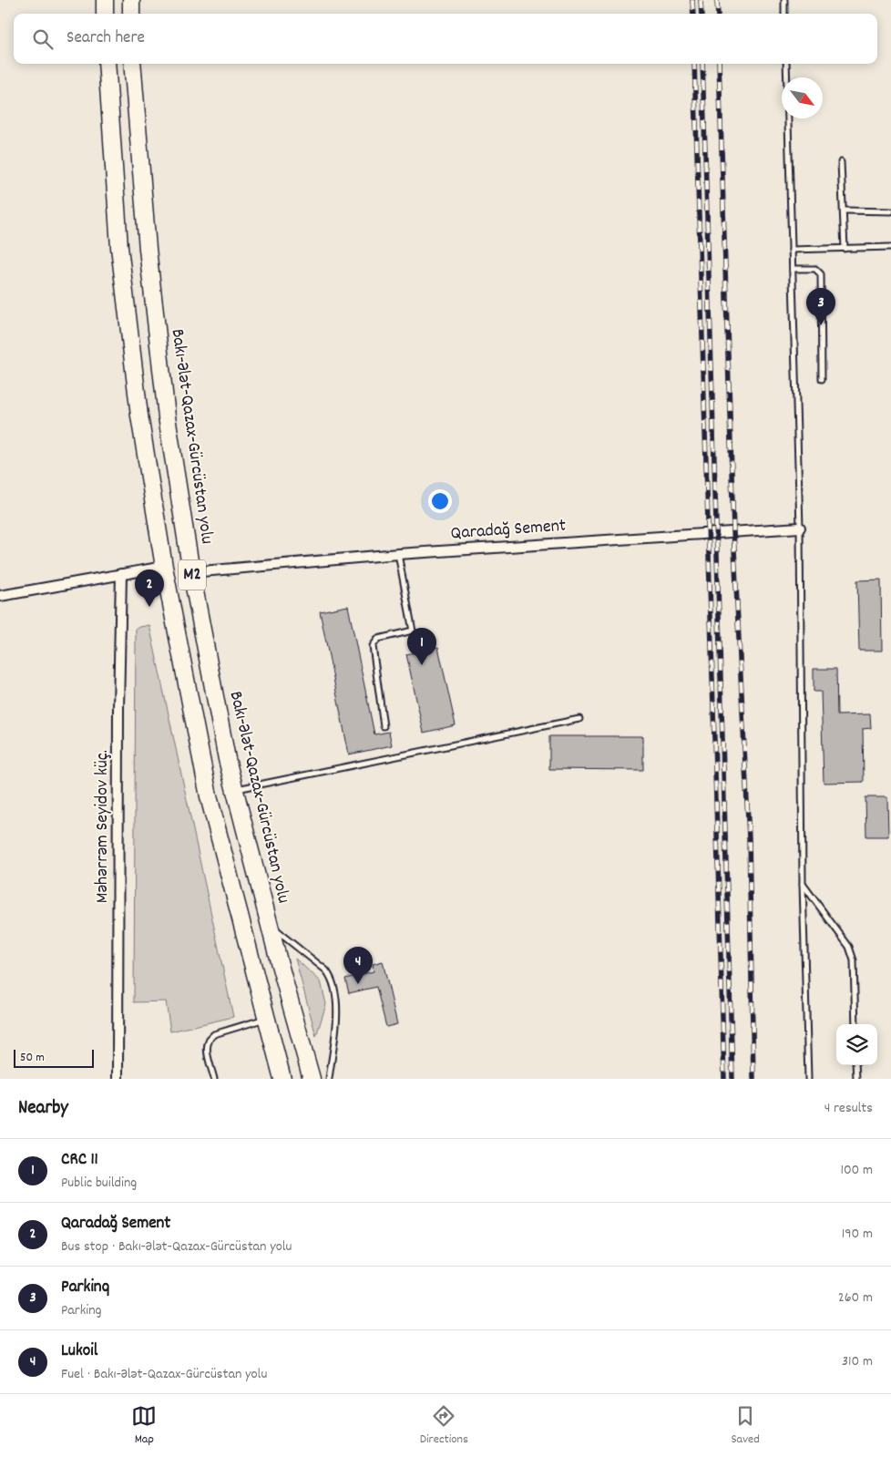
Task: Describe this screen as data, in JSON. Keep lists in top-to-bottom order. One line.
{"streets":{"highway":["Bakı-Ələt-Qazax-Gürcüstan yolu","M2"],"street":["Qaradağ Sement","Məhərrəm Seyidov küç."]},"crossings":[["Bakı-Ələt-Qazax-Gürcüstan yolu","Qaradağ Sement"]],"scale_bar":"50 m","north":"bottom right","page":{"search":"Search here","pins":["3","2","1","4"],"scale":"50 m","heading":["Nearby","4 results"],"list":[{"mark":"1","name":"CRC 11","note":"Public building","value":"100 m"},{"mark":"2","name":"Qaradağ Sement","note":"Bus stop · Bakı-Ələt-Qazax-Gürcüstan yolu","value":"190 m"},{"mark":"3","name":"Parkinq","note":"Parking","value":"260 m"},{"mark":"4","name":"Lukoil","note":"Fuel · Bakı-Ələt-Qazax-Gürcüstan yolu","value":"310 m"}],"nav":["Map","Directions","Saved"]}}
